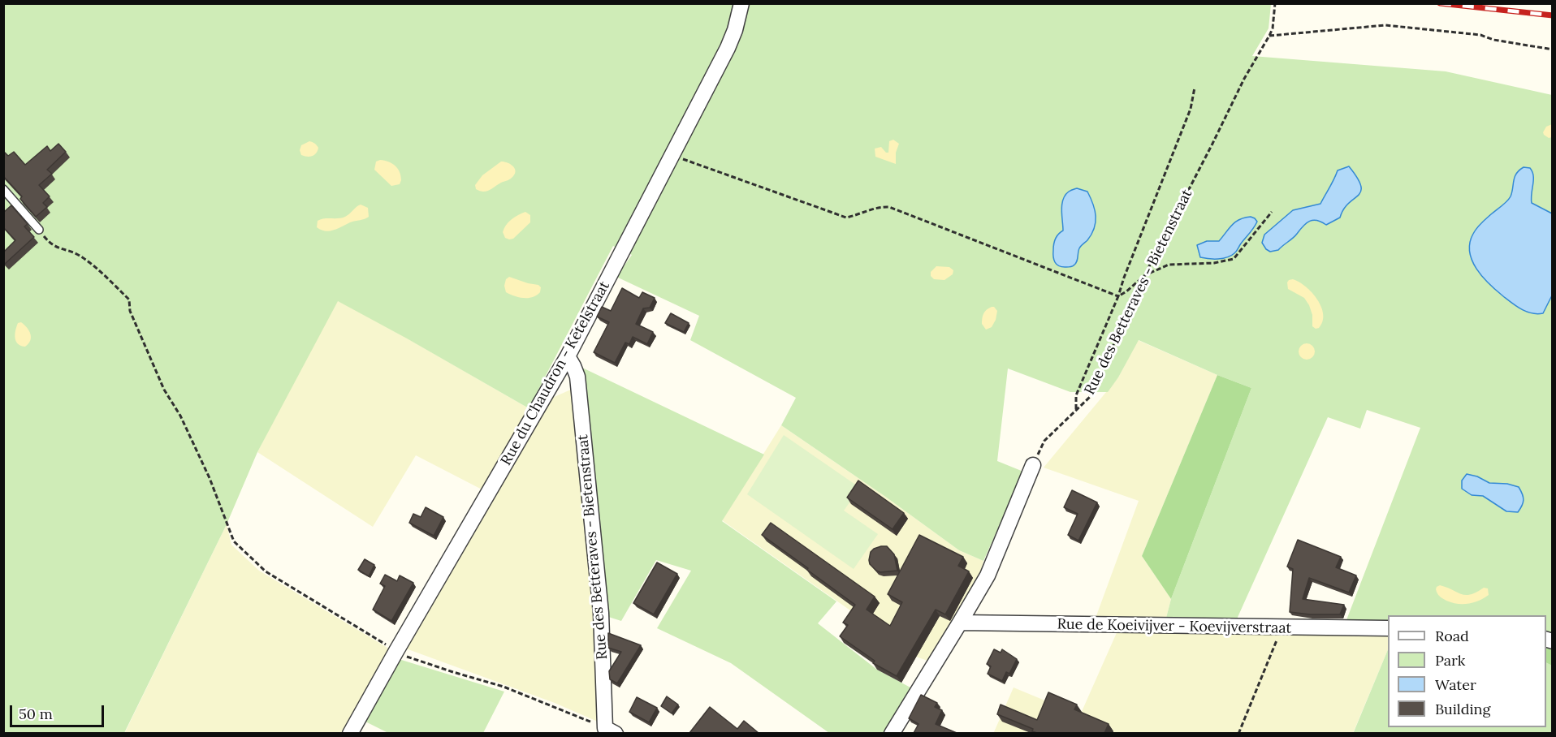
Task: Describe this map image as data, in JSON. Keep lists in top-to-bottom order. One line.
{"streets":{"street":["Rue des Betteraves - Bietenstraat","Rue du Chaudron - Ketelstraat","Rue de Koeivijver - Koevijverstraat"]},"crossings":[["Rue des Betteraves - Bietenstraat","Rue du Chaudron - Ketelstraat"]],"legend":["Road","Park","Water","Building"],"scale_bar":"50 m"}
